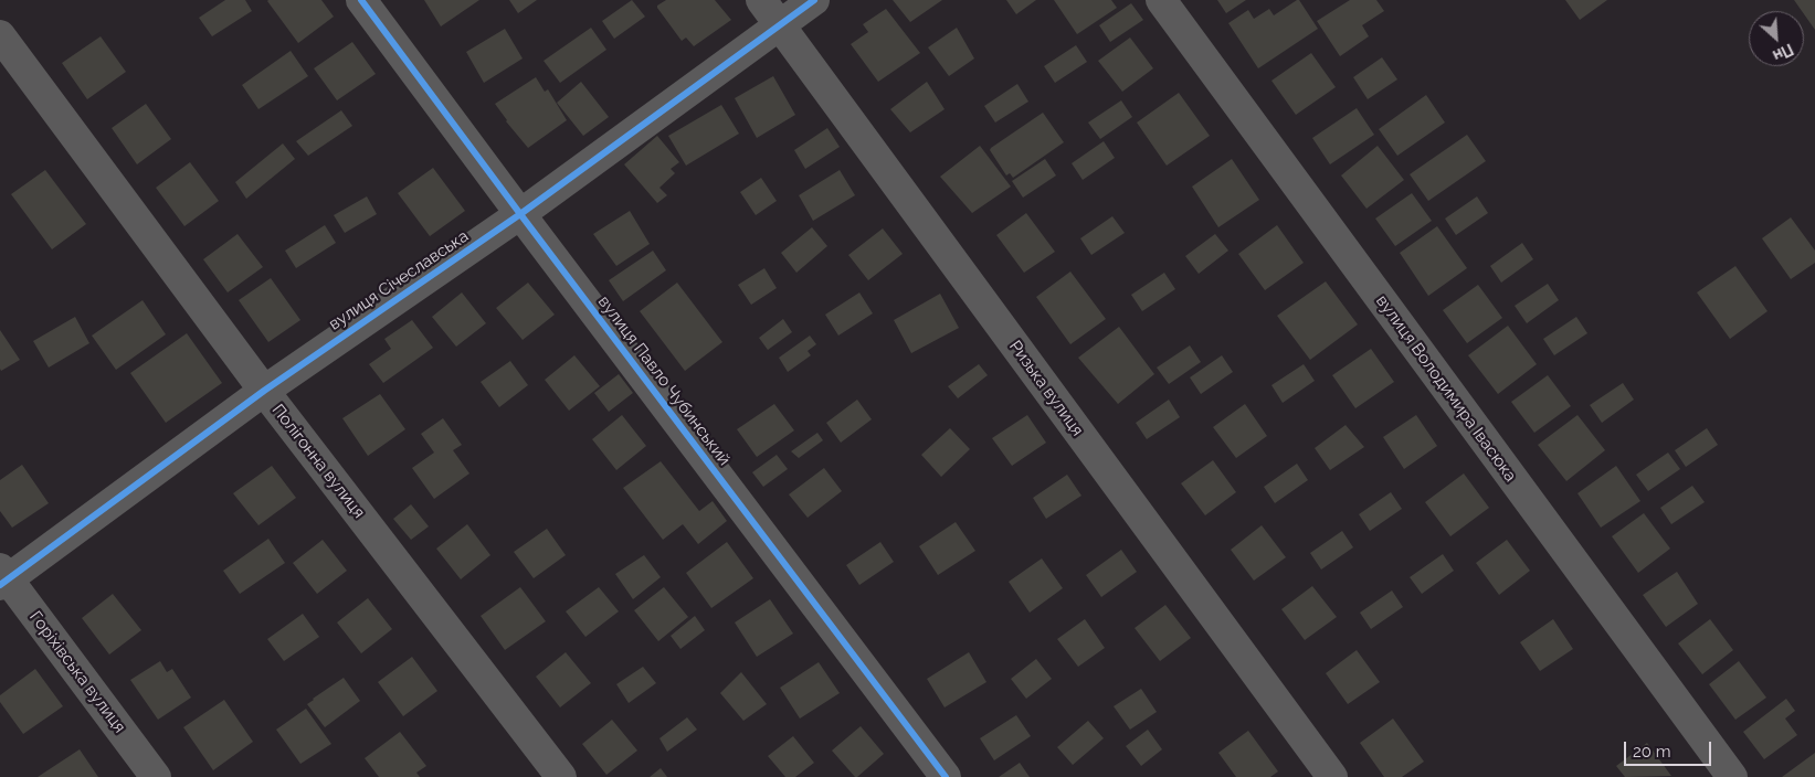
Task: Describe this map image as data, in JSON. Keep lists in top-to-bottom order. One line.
{"streets":{"street":["вулиця Січеславська","вулиця Павло Чубинський","Ризька вулиця","вулиця Володимира Івасюка","Полігонна вулиця","Горіхівська вулиця"]},"crossings":[["вулиця Січеславська","вулиця Павло Чубинський"],["вулиця Січеславська","Ризька вулиця"],["вулиця Січеславська","Полігонна вулиця"],["вулиця Січеславська","Горіхівська вулиця"]],"scale_bar":"20 m","north":"bottom right"}
